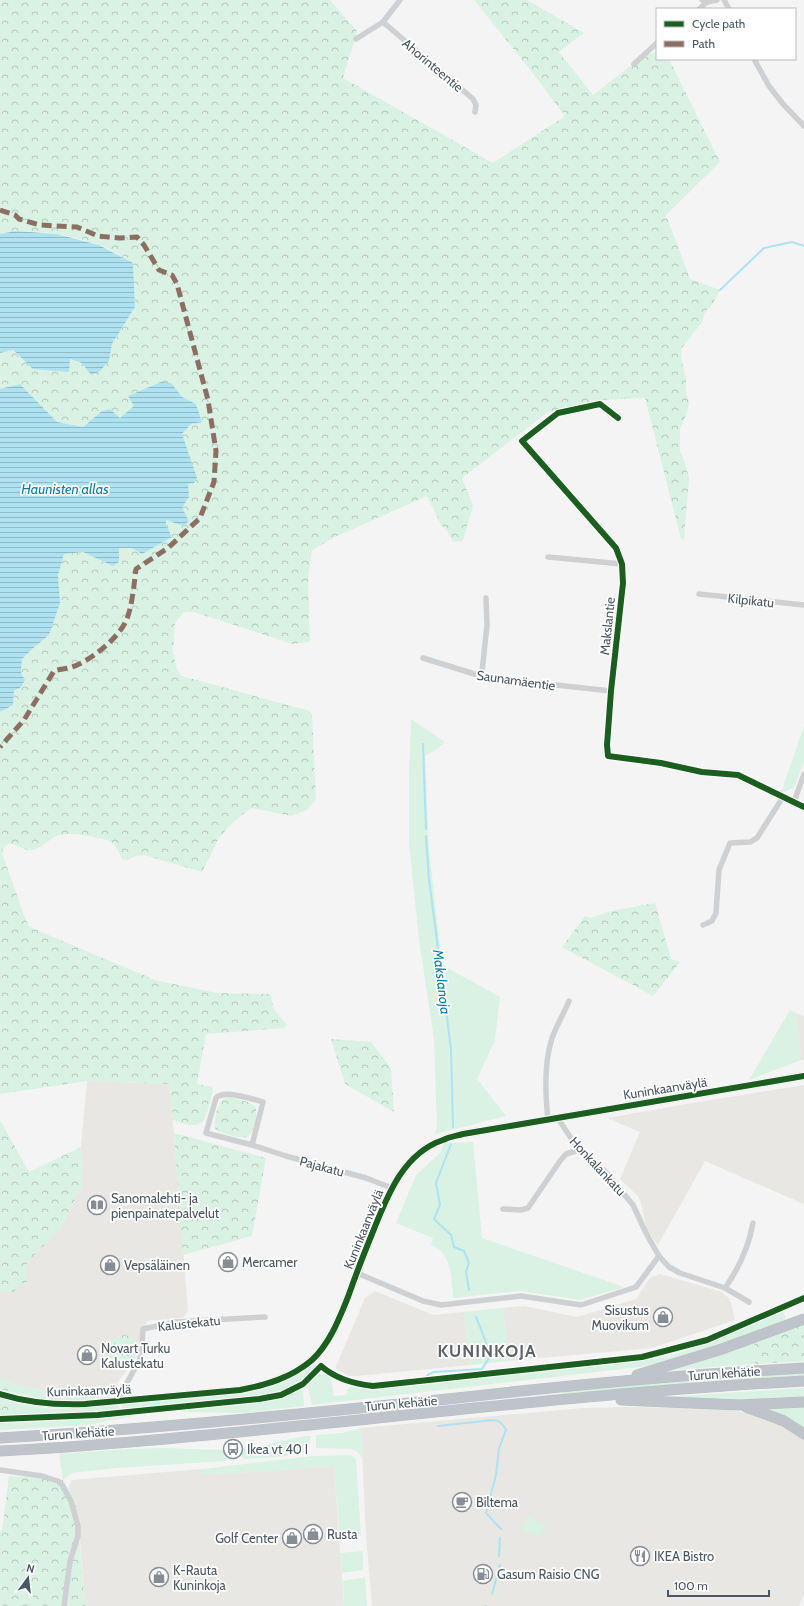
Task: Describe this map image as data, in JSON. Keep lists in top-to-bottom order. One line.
{"streets":{"highway":["Turun kehätie"],"street":["Ahorinteentie","Kilpikatu","Makslantie","Saunamäentie","Kuninkaanväylä","Pajakatu","Honkalankatu","Kalustekatu"]},"crossings":[["Makslantie","Saunamäentie"],["Kuninkaanväylä","Pajakatu"],["Kuninkaanväylä","Honkalankatu"],["Kuninkaanväylä","Kalustekatu"]],"districts":["KUNINKOJA"],"water":["Haunisten allas","Makslanoja"],"places":{"library":["Sanomalehti- ja pienpainatepalvelut"],"shop":["Mercamer","Vepsäläinen","Sisustus Muovikum","Novart Turku Kalustekatu","Rusta","Golf Center","K-Rauta Kuninkoja"],"bus stop":["Ikea vt 40 I"],"cafe":["Biltema"],"restaurant":["IKEA Bistro"],"fuel station":["Gasum Raisio CNG"]},"legend":["Cycle path","Path"],"scale_bar":"100 m","north":"top"}
